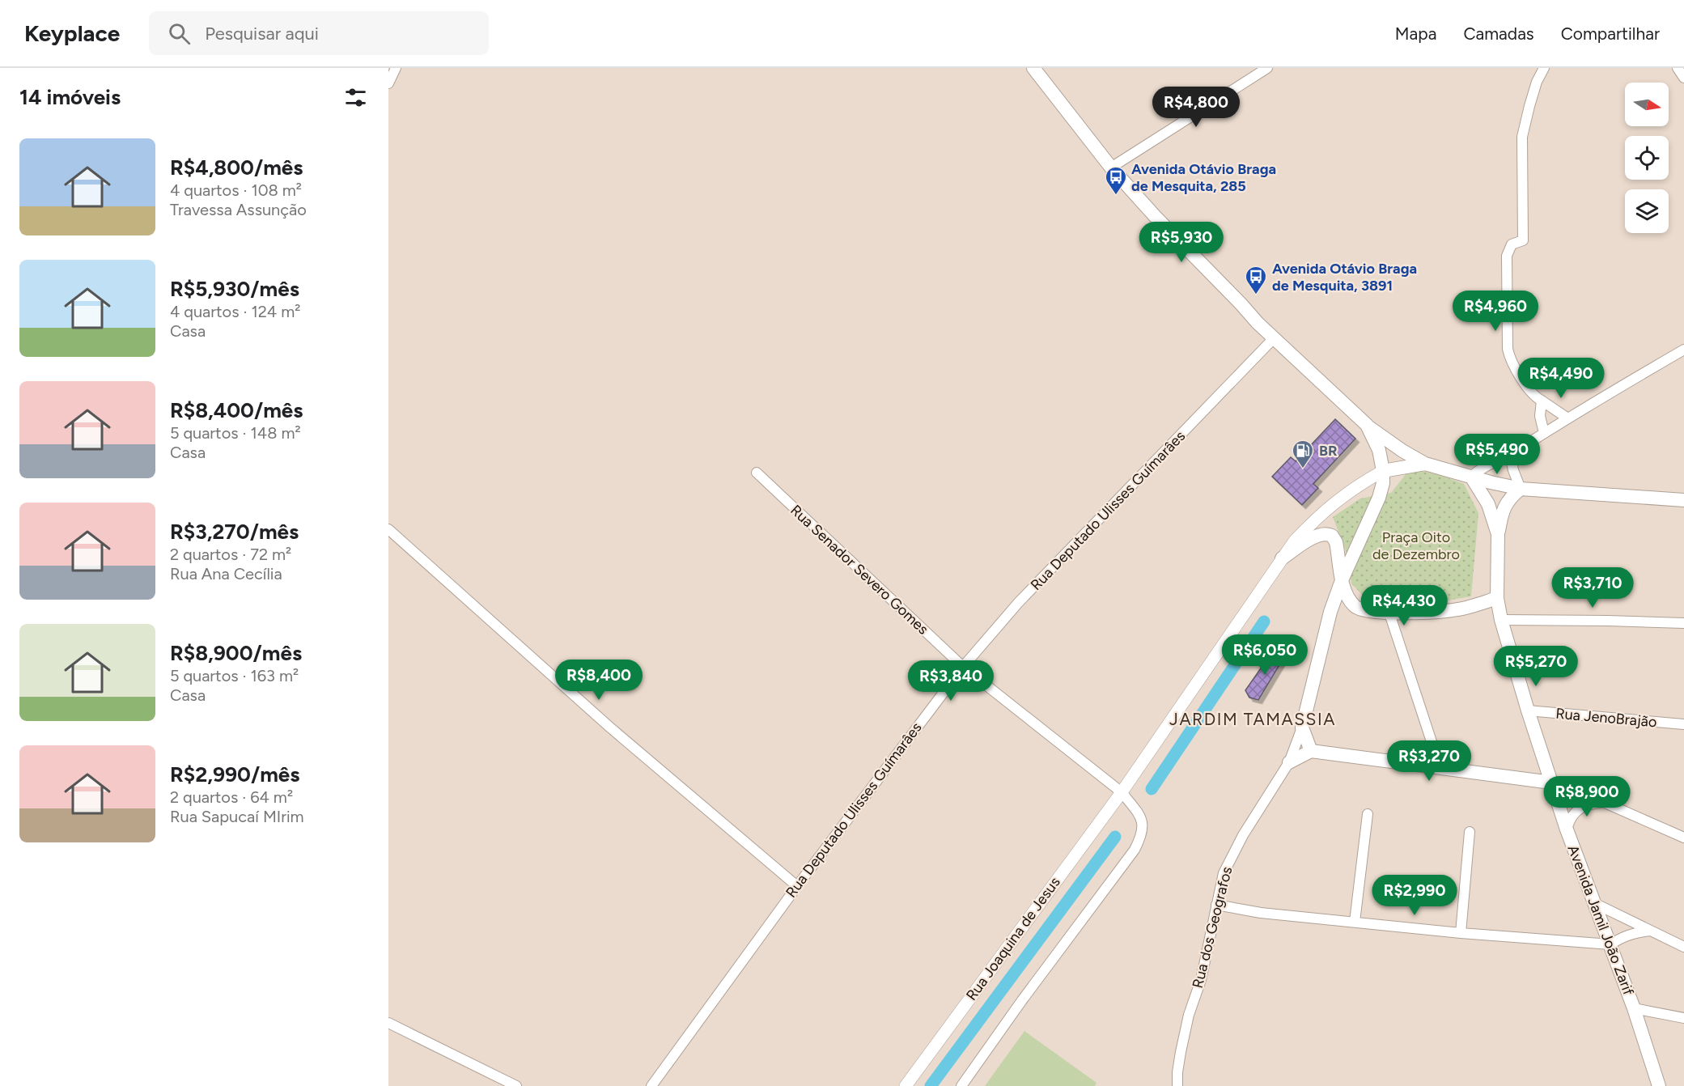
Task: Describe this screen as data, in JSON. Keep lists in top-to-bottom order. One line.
{"streets":{"main road":["Avenida Jamil João Zarif"],"street":["Rua Deputado Ulisses Guímarâes","Rua Senador Severo Gomes","Rua JenoBrajão","Rua dos Geografos","Rua Joaquina de Jesus"]},"crossings":[["Rua Deputado Ulisses Guímarâes","Rua Senador Severo Gomes"],["Rua Senador Severo Gomes","Rua Joaquina de Jesus"],["Rua JenoBrajão","Avenida Jamil João Zarif"],["Avenida Jamil João Zarif","Rua Joaquina de Jesus"]],"districts":["JARDIM TAMASSIA"],"parks":["Praça Oito de Dezembro"],"places":{"bus stop":["Avenida Otávio Braga de Mesquita, 285","Avenida Otávio Braga de Mesquita, 3891"],"fuel station":["BR"]},"north":"right","page":{"header":"Keyplace","search":"Pesquisar aqui","nav":["Mapa","Camadas","Compartilhar"],"heading":"14 imóveis","price":["R$4,800","R$5,930","R$4,960","R$4,490","R$5,490","R$3,710","R$4,430","R$6,050","R$5,270","R$8,400","R$3,840","R$3,270","R$8,900","R$2,990"],"list":[{"name":"R$4,800/mês","note":"4 quartos · 108 m² · Travessa Assunção"},{"name":"R$5,930/mês","note":"4 quartos · 124 m² · Casa"},{"name":"R$8,400/mês","note":"5 quartos · 148 m² · Casa"},{"name":"R$3,270/mês","note":"2 quartos · 72 m² · Rua Ana Cecília"},{"name":"R$8,900/mês","note":"5 quartos · 163 m² · Casa"},{"name":"R$2,990/mês","note":"2 quartos · 64 m² · Rua Sapucaí MIrim"}]}}
